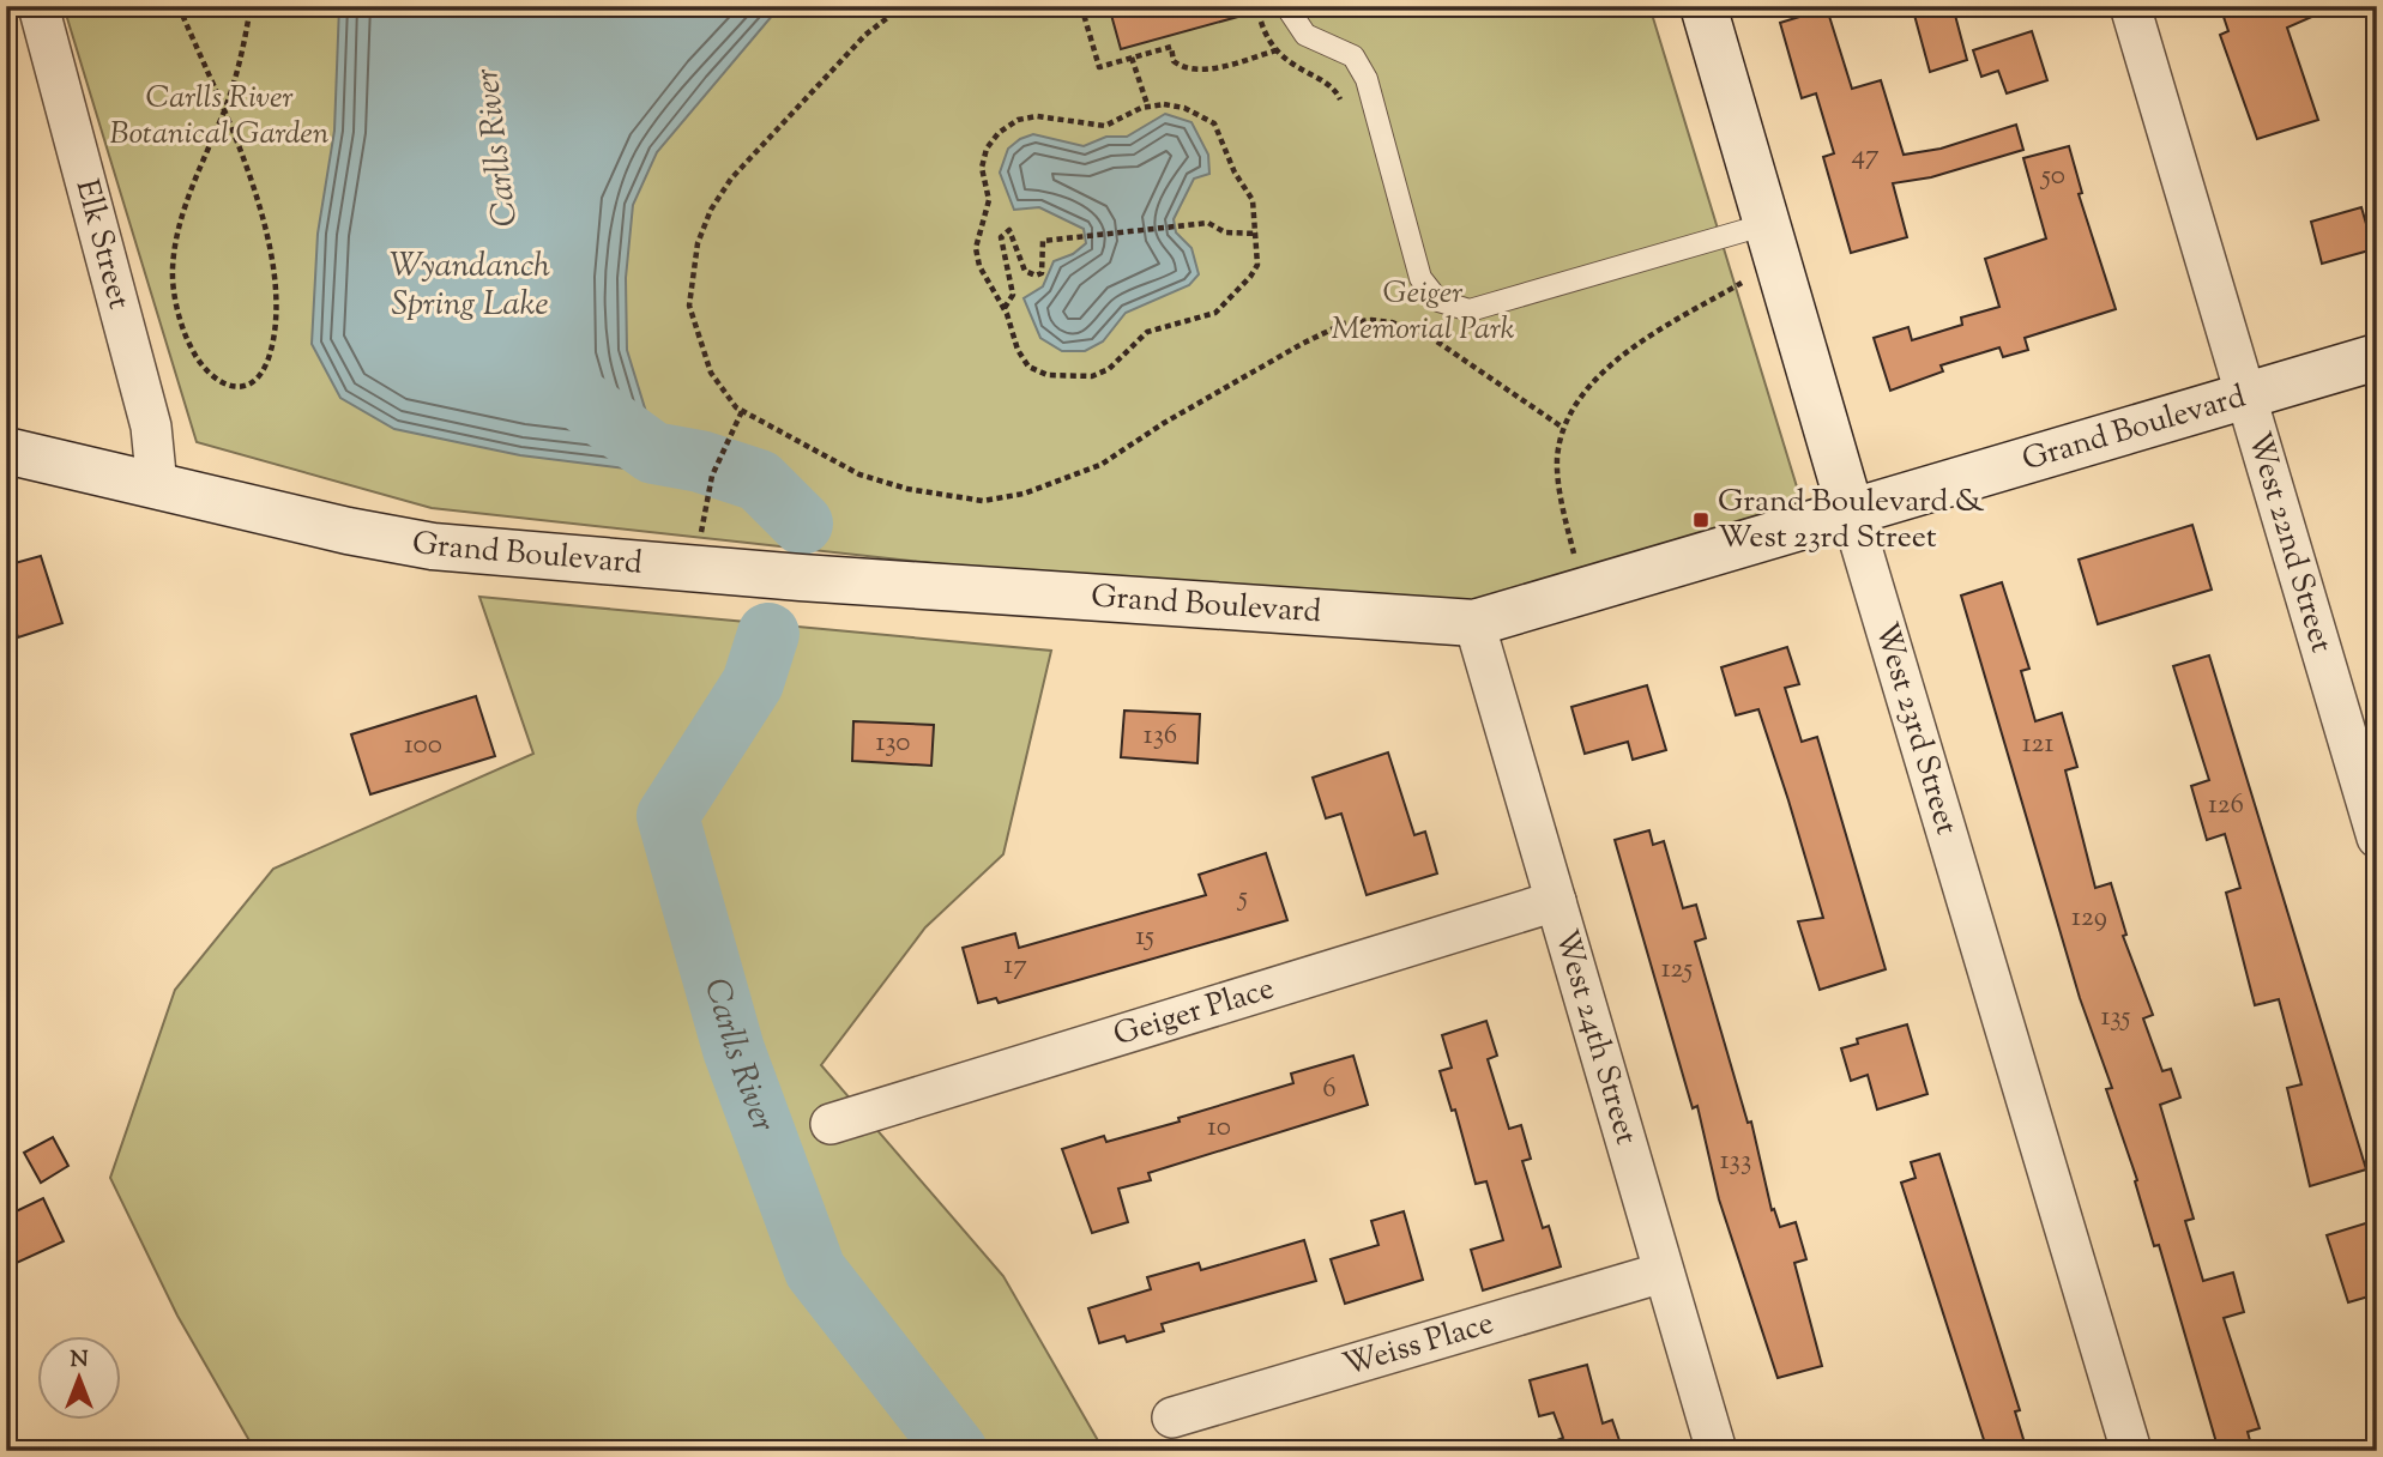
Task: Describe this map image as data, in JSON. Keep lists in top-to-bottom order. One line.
{"streets":{"street":["Elk Street","Grand Boulevard","West 22nd Street","West 23rd Street","Geiger Place","West 24th Street","Weiss Place"]},"crossings":[["Elk Street","Grand Boulevard"],["Grand Boulevard","West 22nd Street"],["Grand Boulevard","West 23rd Street"],["Grand Boulevard","West 24th Street"],["Geiger Place","West 24th Street"],["West 24th Street","Weiss Place"]],"water":["Carlls River","Wyandanch Spring Lake"],"parks":["Carlls River Botanical Garden","Geiger Memorial Park"],"places":{"transit":["Grand Boulevard & West 23rd Street"]},"house_numbers":["47","50","136","130","121","100","126","5","129","15","17","125","135","6","10","133"],"north":"top"}
